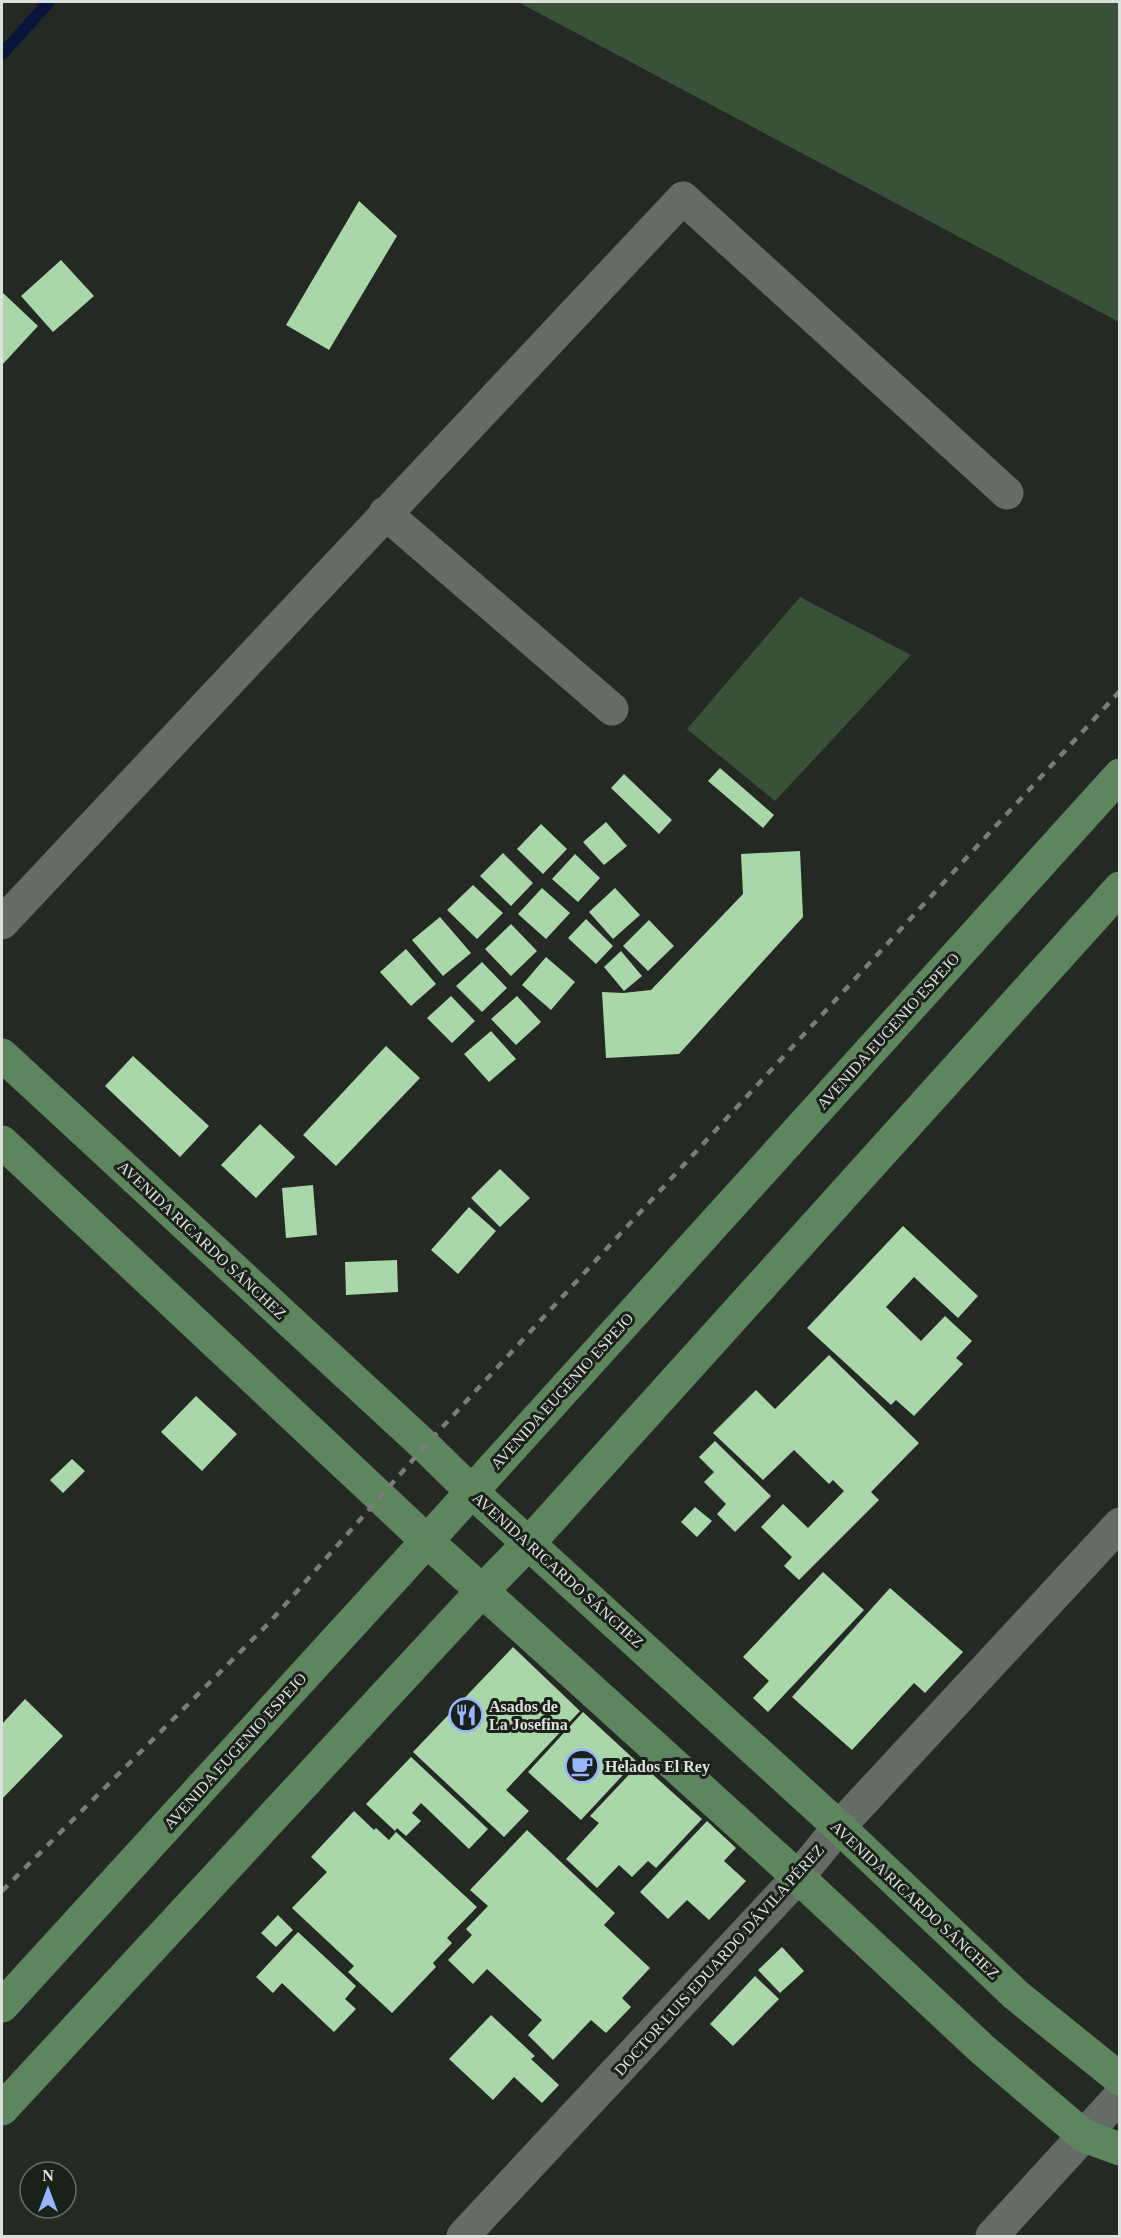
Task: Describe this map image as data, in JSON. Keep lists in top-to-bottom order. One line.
{"streets":{"main road":["AVENIDA EUGENIO ESPEJO","AVENIDA RICARDO SÁNCHEZ"],"street":["DOCTOR LUIS EDUARDO DÁVILA PÉREZ"]},"crossings":[["AVENIDA EUGENIO ESPEJO","AVENIDA RICARDO SÁNCHEZ"],["AVENIDA RICARDO SÁNCHEZ","DOCTOR LUIS EDUARDO DÁVILA PÉREZ"]],"places":{"restaurant":["Asados de La Josefina"],"cafe":["Helados El Rey"]},"north":"top"}
